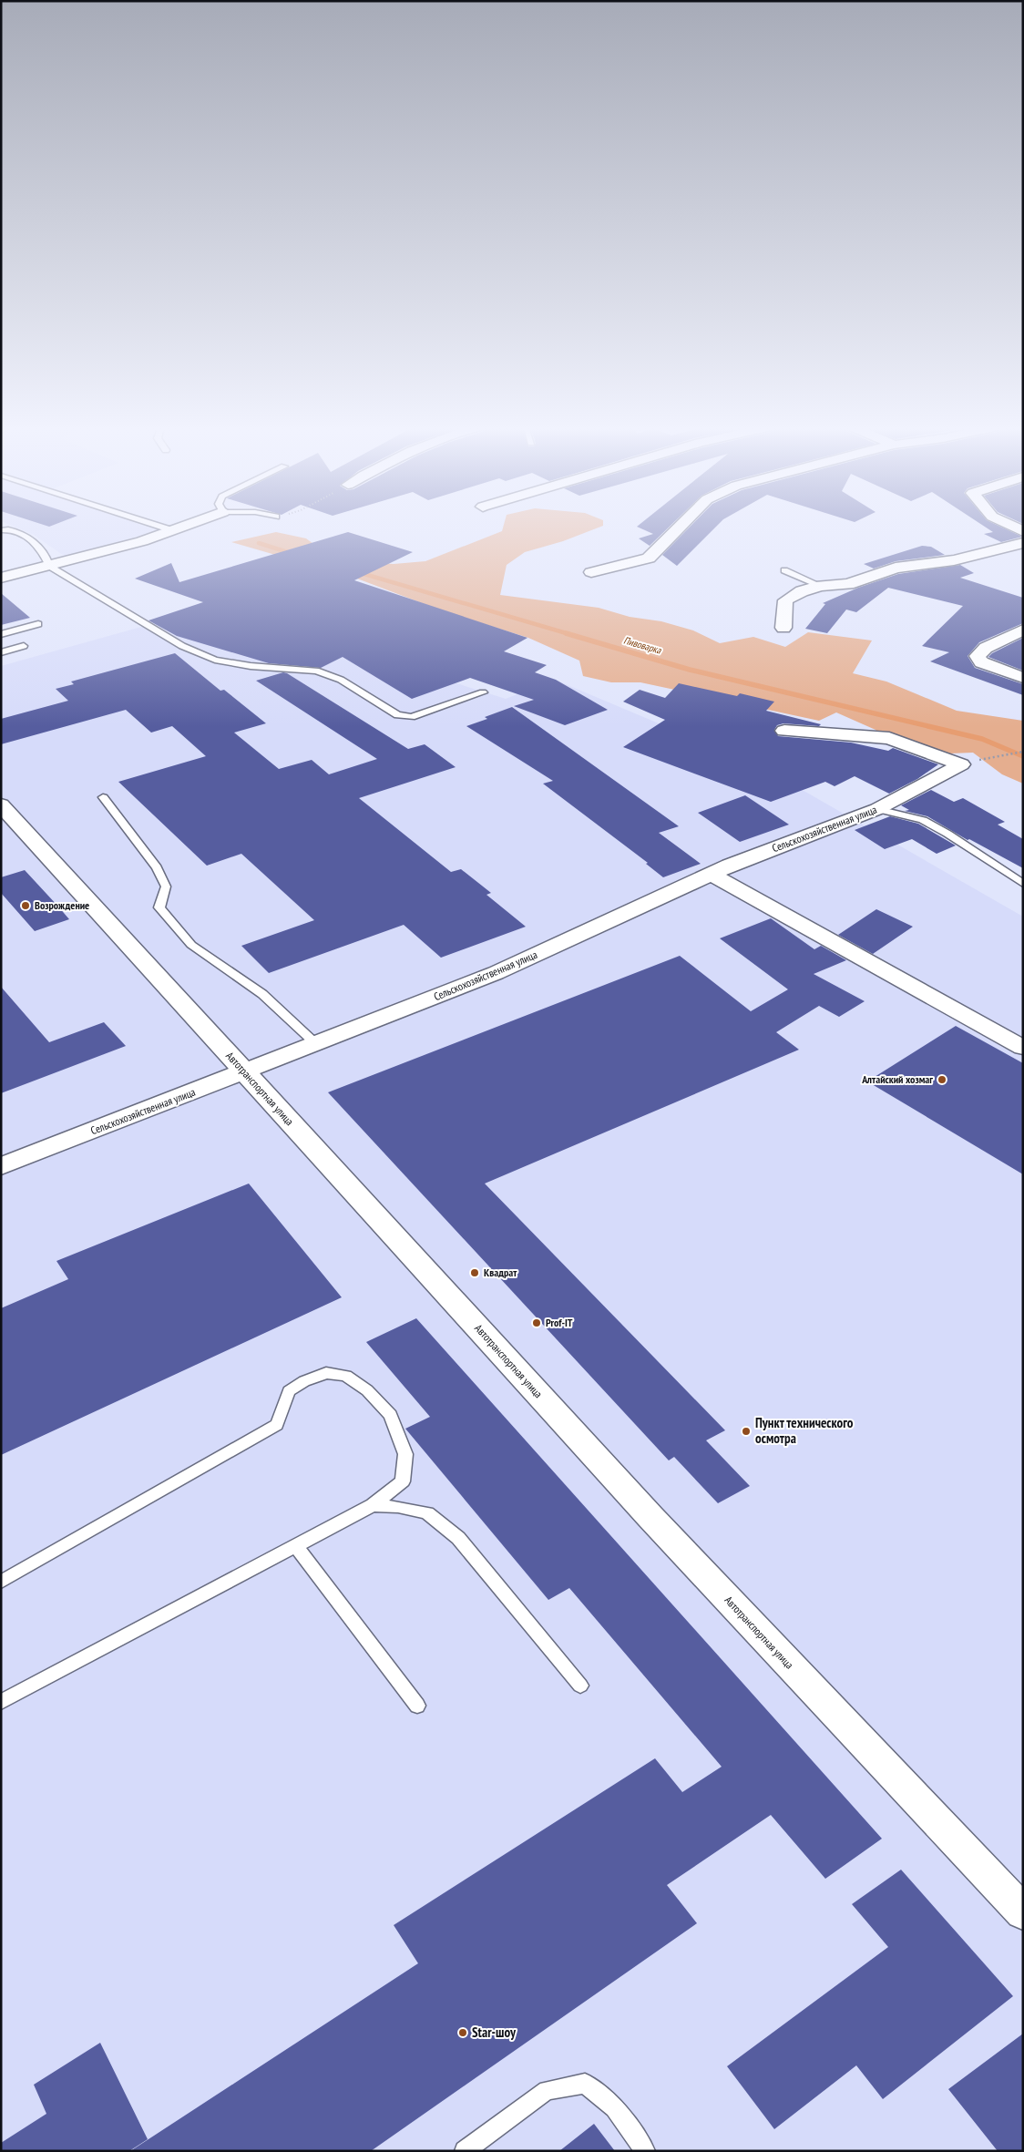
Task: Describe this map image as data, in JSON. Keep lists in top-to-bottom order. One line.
{"streets":{"street":["Сельскохозяйственная улица","Автотранспортная улица"]},"crossings":[["Сельскохозяйственная улица","Автотранспортная улица"]],"water":["Пивоварка"],"places":["Возрождение","Алтайский хозмаг","Квадрат","Prof-IT","Пункт технического осмотра","Star-шоу"]}
